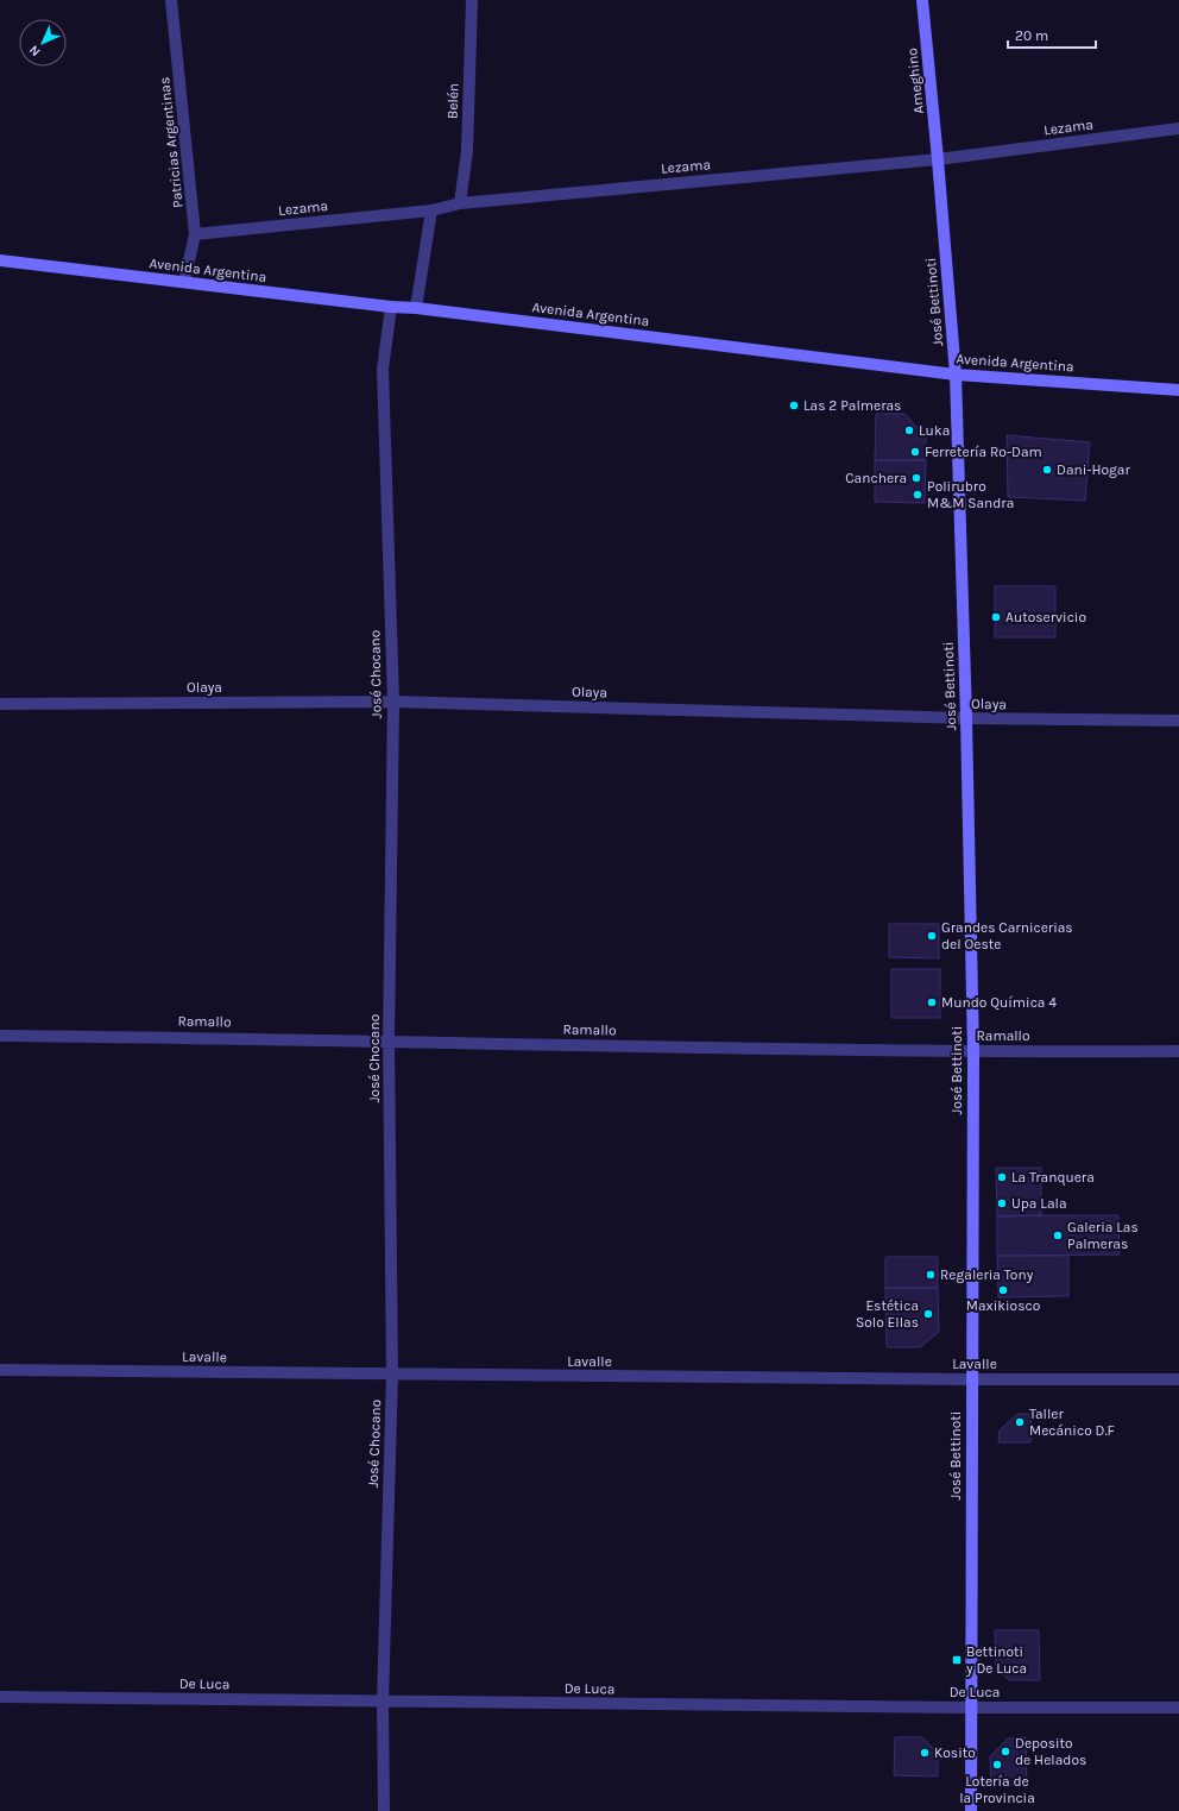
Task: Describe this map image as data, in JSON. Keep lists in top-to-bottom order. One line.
{"streets":{"street":["Ameghino","Belén","Lezama","Patricias Argentinas","Avenida Argentina","José Bettinoti","José Chocano","Olaya","Ramallo","Lavalle","De Luca"]},"crossings":[["Ameghino","Lezama"],["Ameghino","José Bettinoti"],["Belén","Lezama"],["Lezama","Patricias Argentinas"],["Lezama","José Bettinoti"],["Patricias Argentinas","Avenida Argentina"],["Avenida Argentina","José Bettinoti"],["Avenida Argentina","José Chocano"],["José Bettinoti","Olaya"],["José Bettinoti","Ramallo"],["José Bettinoti","Lavalle"],["José Bettinoti","De Luca"],["José Chocano","Olaya"],["José Chocano","Ramallo"],["José Chocano","Lavalle"],["José Chocano","De Luca"]],"places":{"other":["Las 2 Palmeras","Luka","Ferretería Ro-Dam","Dani-Hogar","Canchera","Polirubro M&M Sandra","Autoservicio","Grandes Carnicerias del Oeste","Mundo Química 4","La Tranquera","Upa Lala","Galeria Las Palmeras","Regaleria Tony","Maxikiosco","Estética Solo Ellas","Taller Mecánico D.F","Deposito de Helados","Kosito","Lotería de la Provincia"],"transit":["Bettinoti y De Luca"]},"scale_bar":"20 m","north":"bottom left"}
